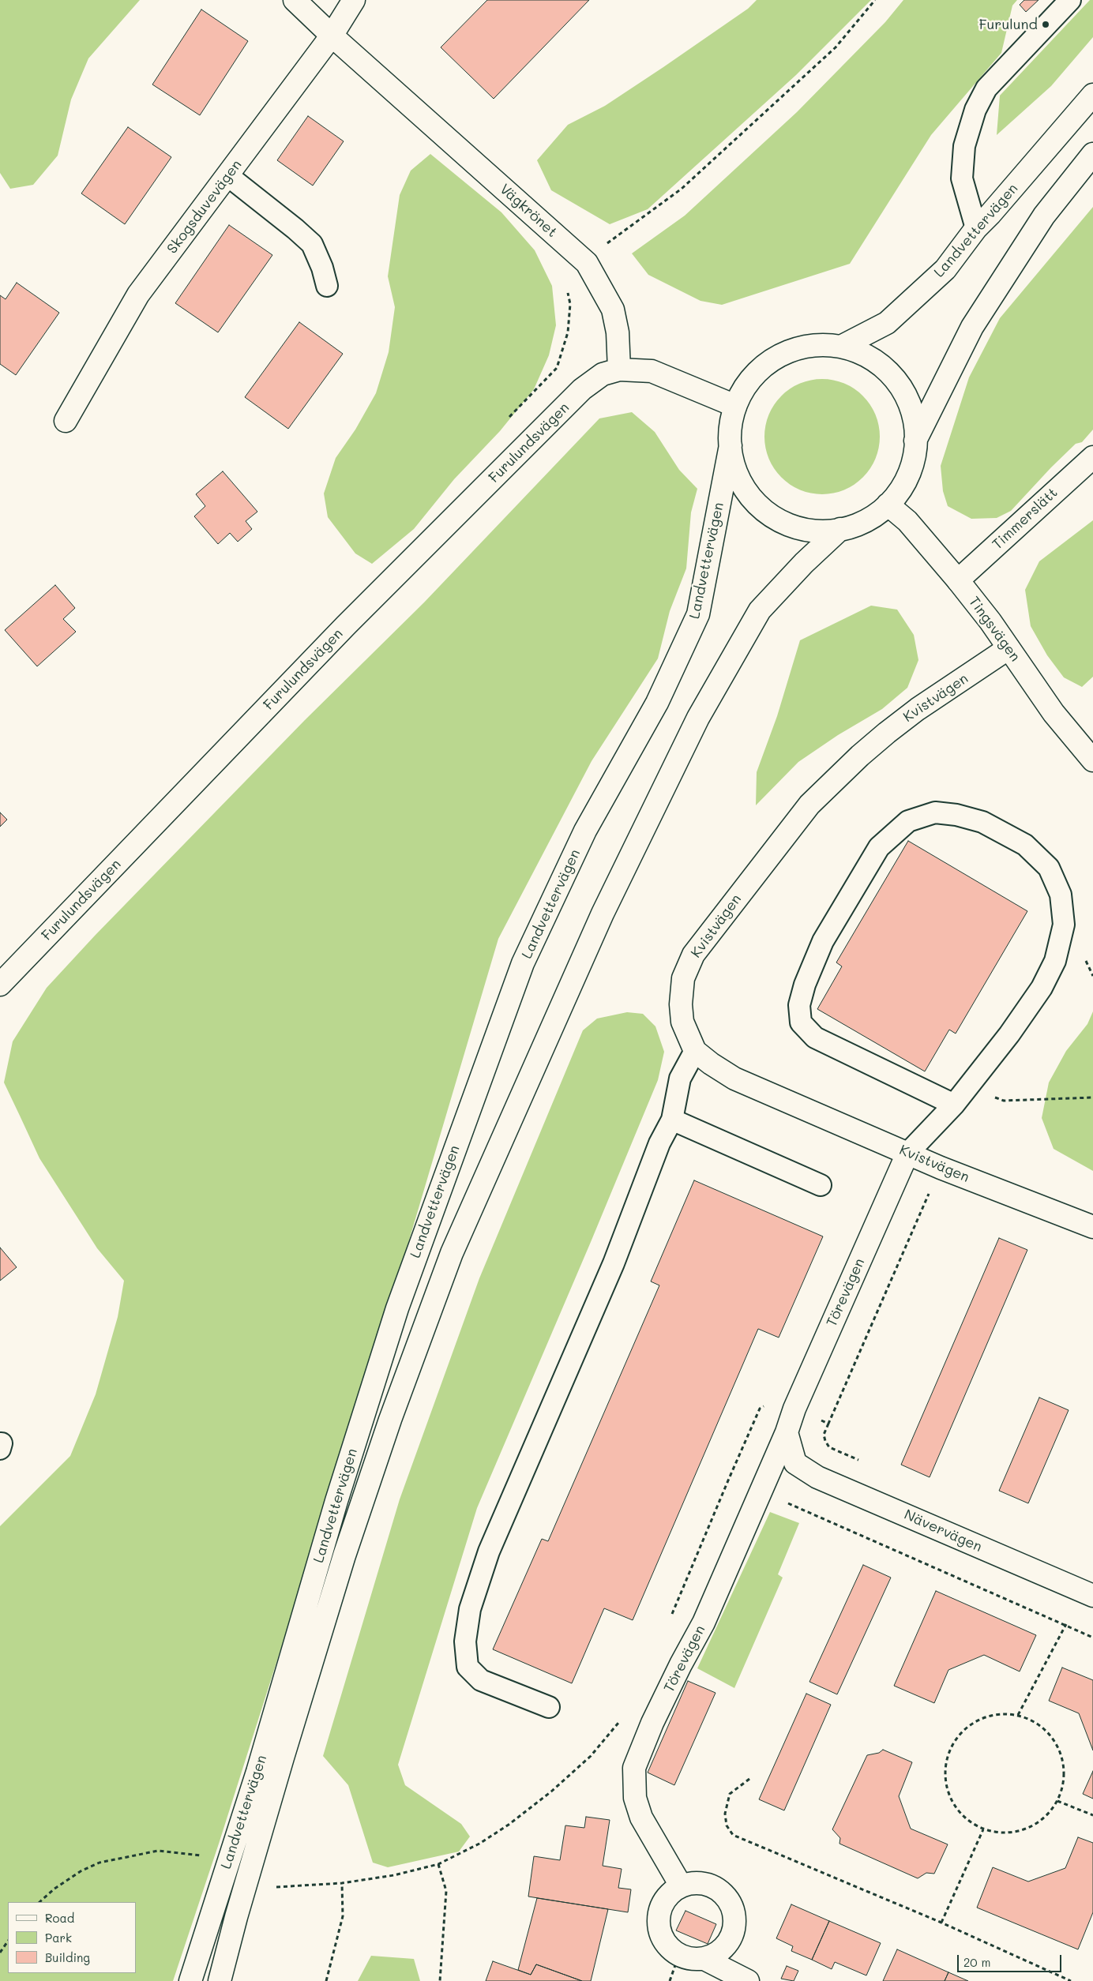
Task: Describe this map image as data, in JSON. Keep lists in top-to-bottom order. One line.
{"streets":{"street":["Skogsduvevägen","Vägkrönet","Landvettervägen","Furulundsvägen","Timmerslätt","Tingsvägen","Kvistvägen","Törevägen","Nävervägen"]},"crossings":[["Skogsduvevägen","Vägkrönet"],["Vägkrönet","Furulundsvägen"],["Timmerslätt","Tingsvägen"],["Tingsvägen","Kvistvägen"],["Kvistvägen","Törevägen"],["Törevägen","Nävervägen"]],"places":["Furulund"],"legend":["Road","Park","Building"],"scale_bar":"20 m"}
